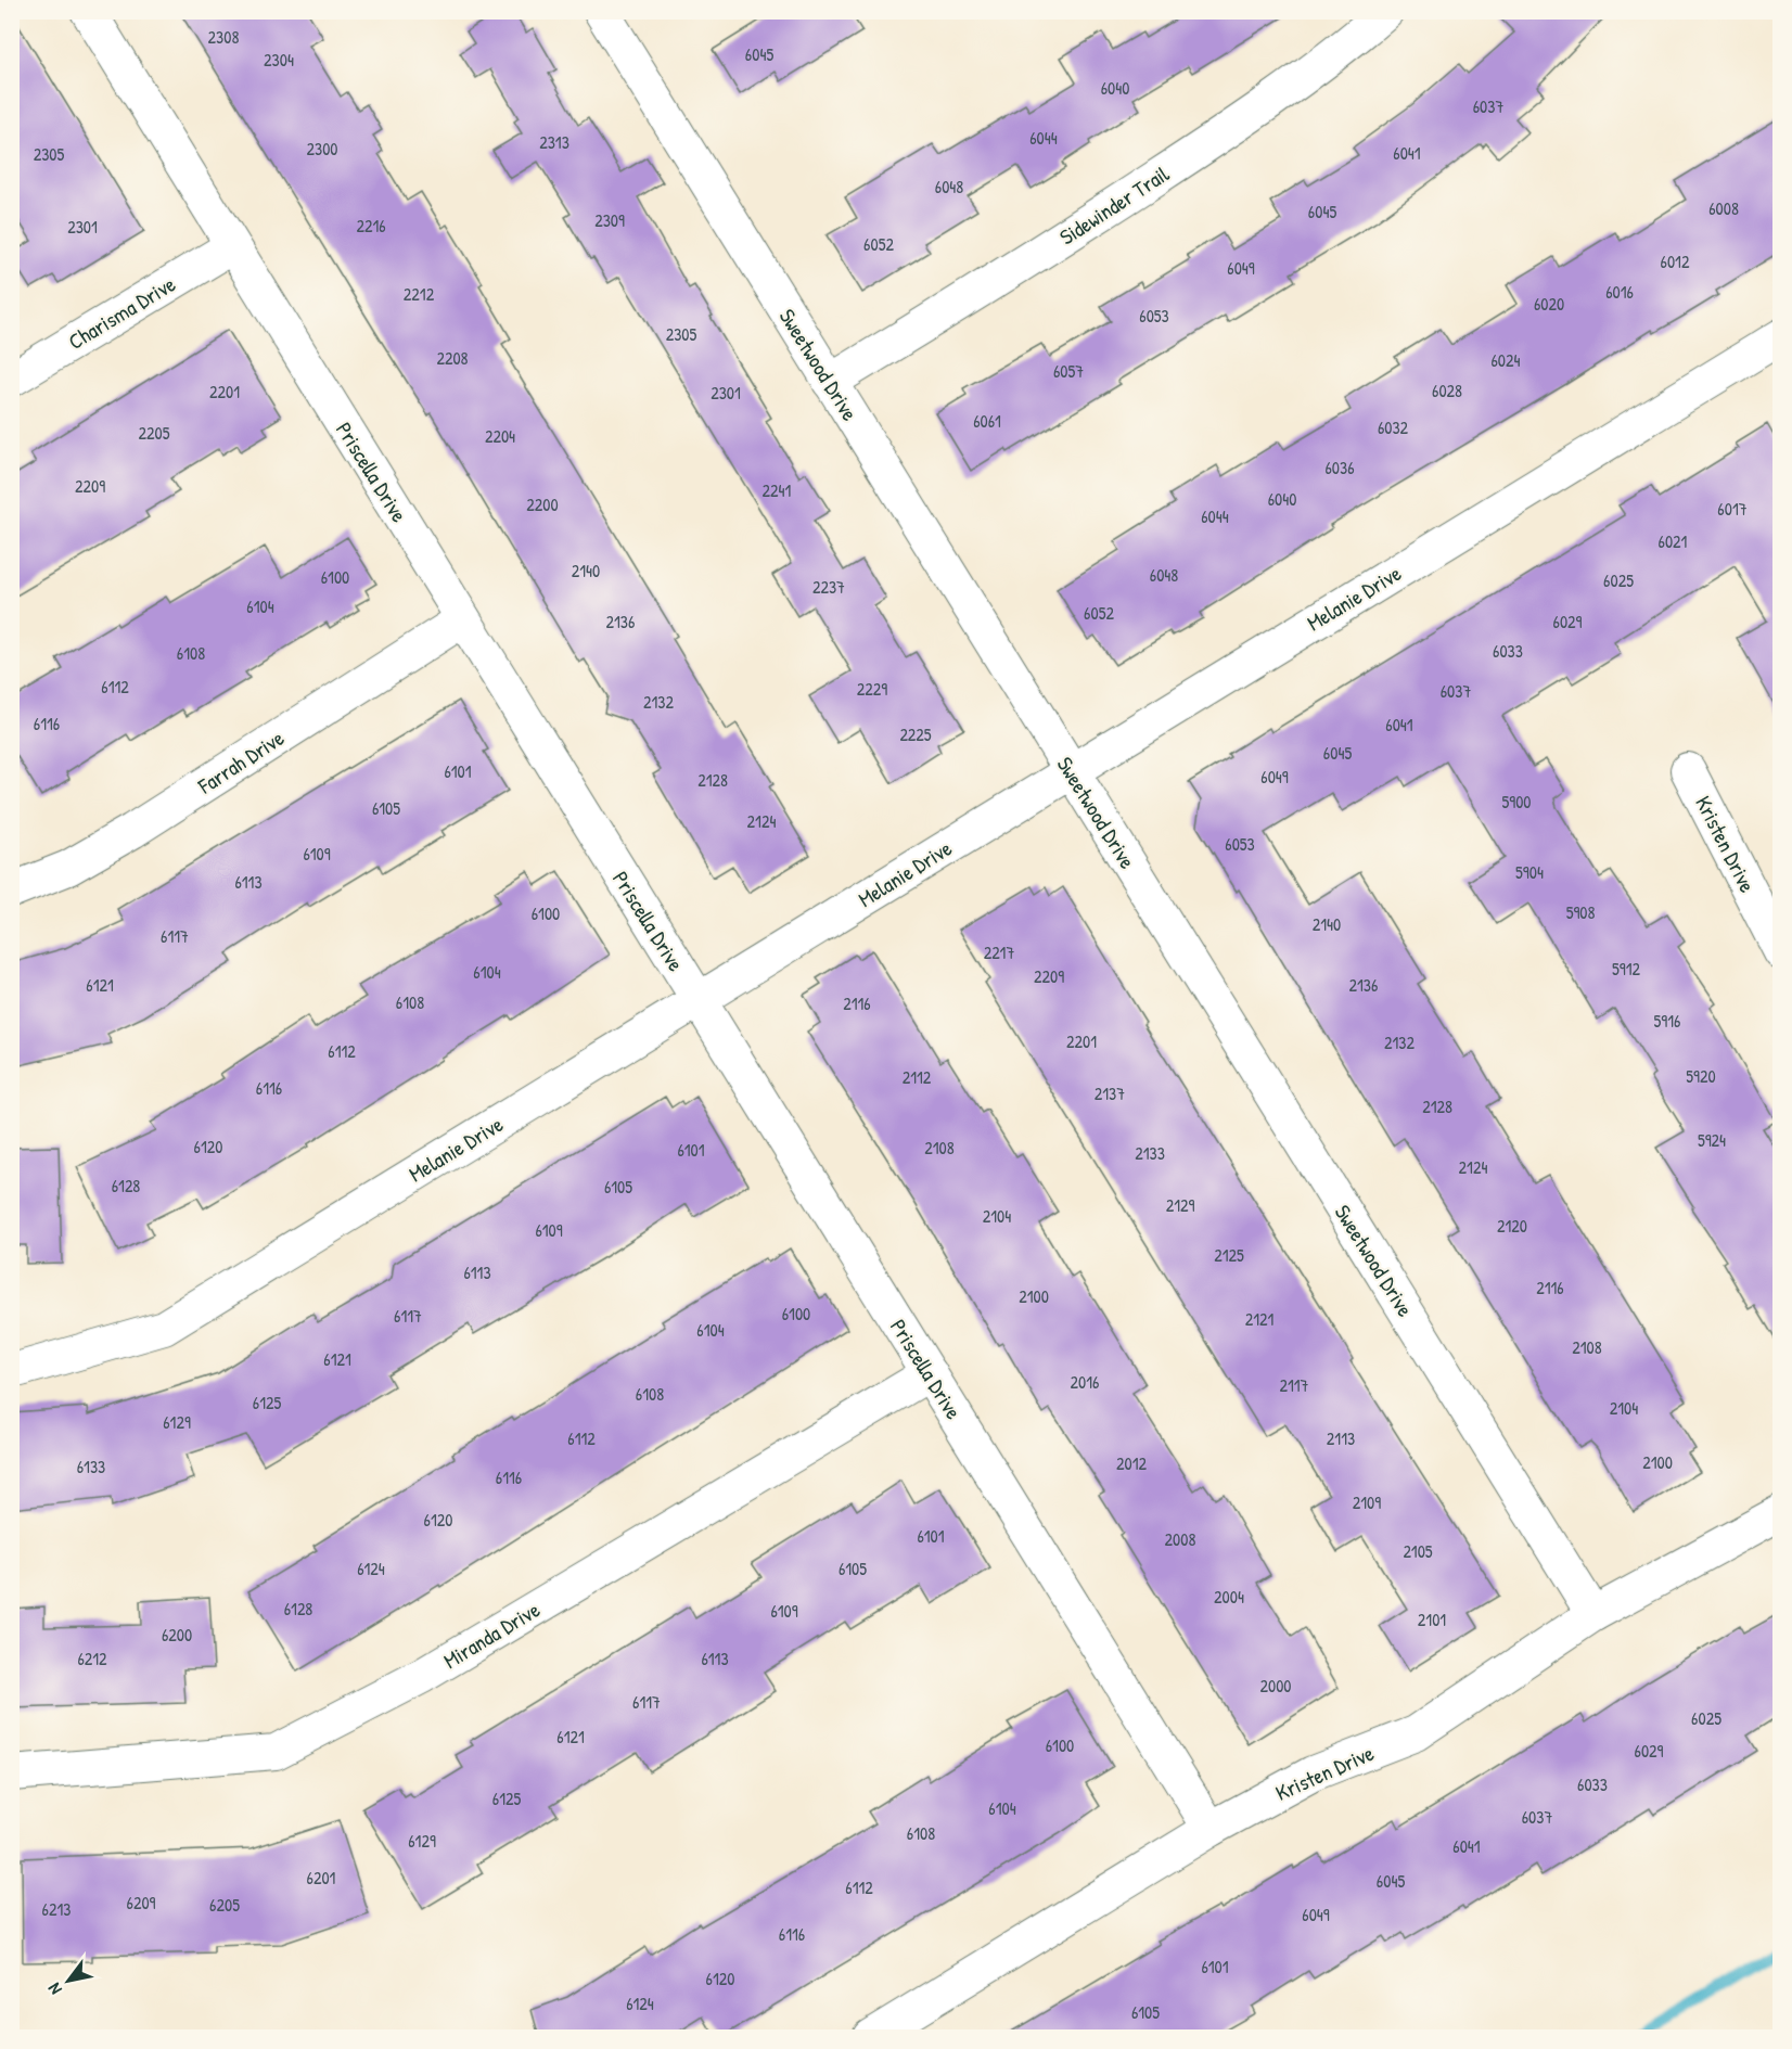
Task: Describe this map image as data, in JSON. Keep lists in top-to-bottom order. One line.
{"streets":{"street":["Sidewinder Trail","Charisma Drive","Sweetwood Drive","Priscella Drive","Melanie Drive","Farrah Drive","Kristen Drive","Miranda Drive"]},"crossings":[["Sidewinder Trail","Sweetwood Drive"],["Charisma Drive","Priscella Drive"],["Sweetwood Drive","Melanie Drive"],["Sweetwood Drive","Kristen Drive"],["Priscella Drive","Melanie Drive"],["Priscella Drive","Farrah Drive"],["Priscella Drive","Kristen Drive"],["Priscella Drive","Miranda Drive"]],"house_numbers":["2308","6045","2304","6040","6037","6044","2313","2300","6041","2305","6048","6008","6045","2309","2216","2301","6052","6012","6049","6016","2212","6020","6053","2305","2208","6024","6057","6028","2201","2301","6061","6032","2205","2204","6036","2209","2241","6040","2200","6017","6044","6021","2140","6048","6100","6025","2237","6104","6052","2136","6029","6033","6108","6112","2229","6037","2132","6116","6041","2225","6045","6101","6049","2128","5900","6105","2124","6053","6109","5904","6113","5908","6100","2140","6117","2217","5912","6104","2209","6121","2136","6108","2116","5916","2201","2132","6112","5920","2112","6116","2137","2128","5924","6120","2108","6101","2133","2124","6128","6105","2129","2104","2120","6109","2125","6113","2116","2100","6100","6117","2121","6104","2108","6121","2016","2117","6108","6125","2104","6129","6112","2113","2100","2012","6133","6116","2109","6120","6101","2008","2105","6124","6105","2004","6128","6109","2101","6200","6212","6113","2000","6117","6025","6121","6100","6029","6033","6125","6104","6037","6108","6129","6041","6201","6045","6112","6209","6205","6213","6049","6116","6101","6120","6124","6105"],"north":"bottom left"}
